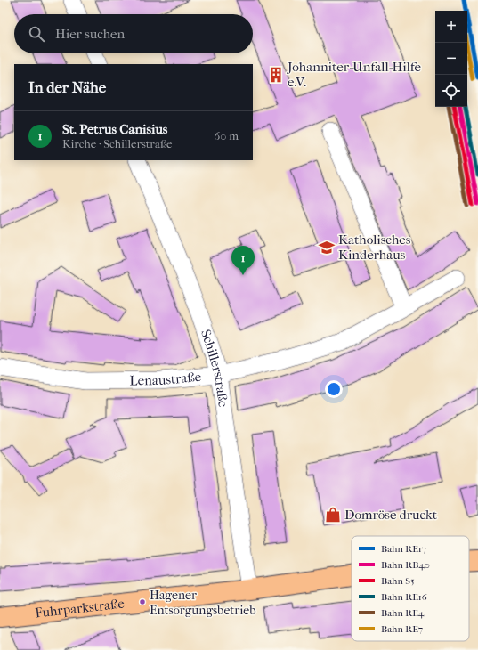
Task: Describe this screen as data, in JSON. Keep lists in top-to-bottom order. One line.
{"streets":{"main road":["Fuhrparkstraße"],"street":["Schillerstraße","Lenaustraße"]},"crossings":[["Schillerstraße","Lenaustraße"],["Schillerstraße","Fuhrparkstraße"]],"places":{"building":["Johanniter-Unfall-Hilfe e.V."],"school or university":["Katholisches Kinderhaus"],"shop":["Domröse druckt"],"other":["Hagener Entsorgungsbetrieb"]},"lines":["rail line RE17","rail line RE7","rail line RB40","rail line S5","rail line RE16","rail line RE4"],"legend":["Bahn RE17","Bahn RB40","Bahn S5","Bahn RE16","Bahn RE4","Bahn RE7"],"page":{"map_buttons":["+","−"],"search":"Hier suchen","heading":"In der Nähe","list":[{"mark":"1","name":"St. Petrus Canisius","note":"Kirche · Schillerstraße","value":"60 m"}],"pins":"1"}}
